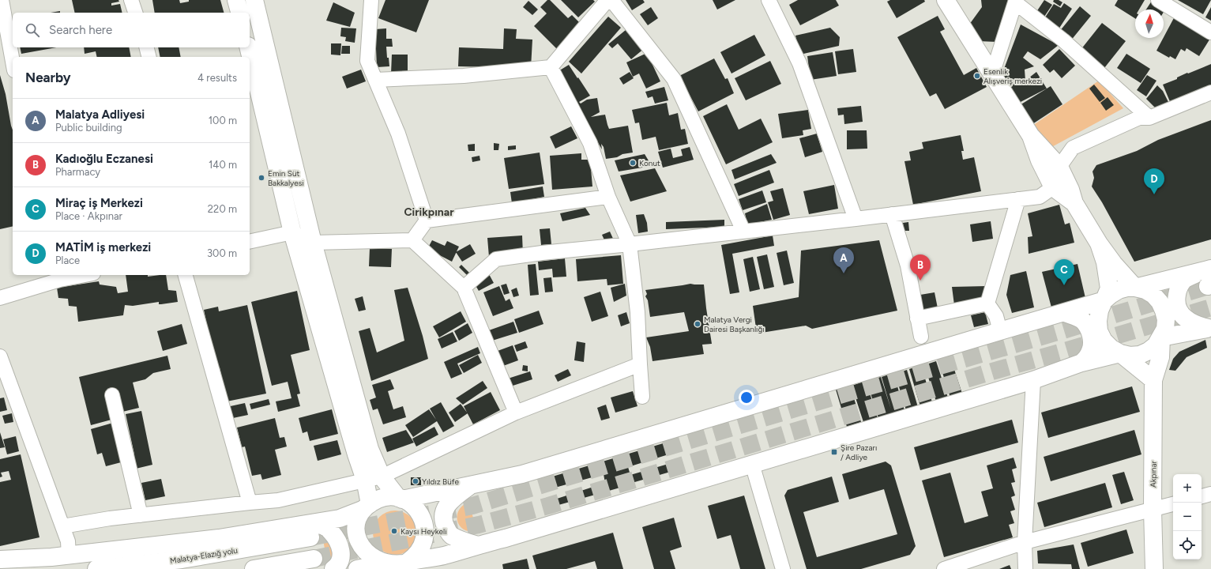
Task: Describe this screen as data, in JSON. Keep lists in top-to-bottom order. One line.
{"streets":{"main road":["Akpınar","Malatya-Elazığ yolu"]},"districts":["Cirikpınar"],"places":{"other":["Esenlik Alışveriş merkezi","Konut","Emin Süt Bakkalyesi","Malatya Vergi Dairesi Başkanlığı","Yıldız Büfe","Kaysı Heykeli"],"transit":["Şire Pazarı / Adliye"]},"north":"top","page":{"search":"Search here","heading":["Nearby","4 results"],"list":[{"mark":"A","name":"Malatya Adliyesi","note":"Public building","value":"100 m"},{"mark":"B","name":"Kadıoğlu Eczanesi","note":"Pharmacy","value":"140 m"},{"mark":"C","name":"Miraç iş Merkezi","note":"Place · Akpınar","value":"220 m"},{"mark":"D","name":"MATİM iş merkezi","note":"Place","value":"300 m"}],"pins":["D","A","B","C"],"map_buttons":["+","−"]}}
